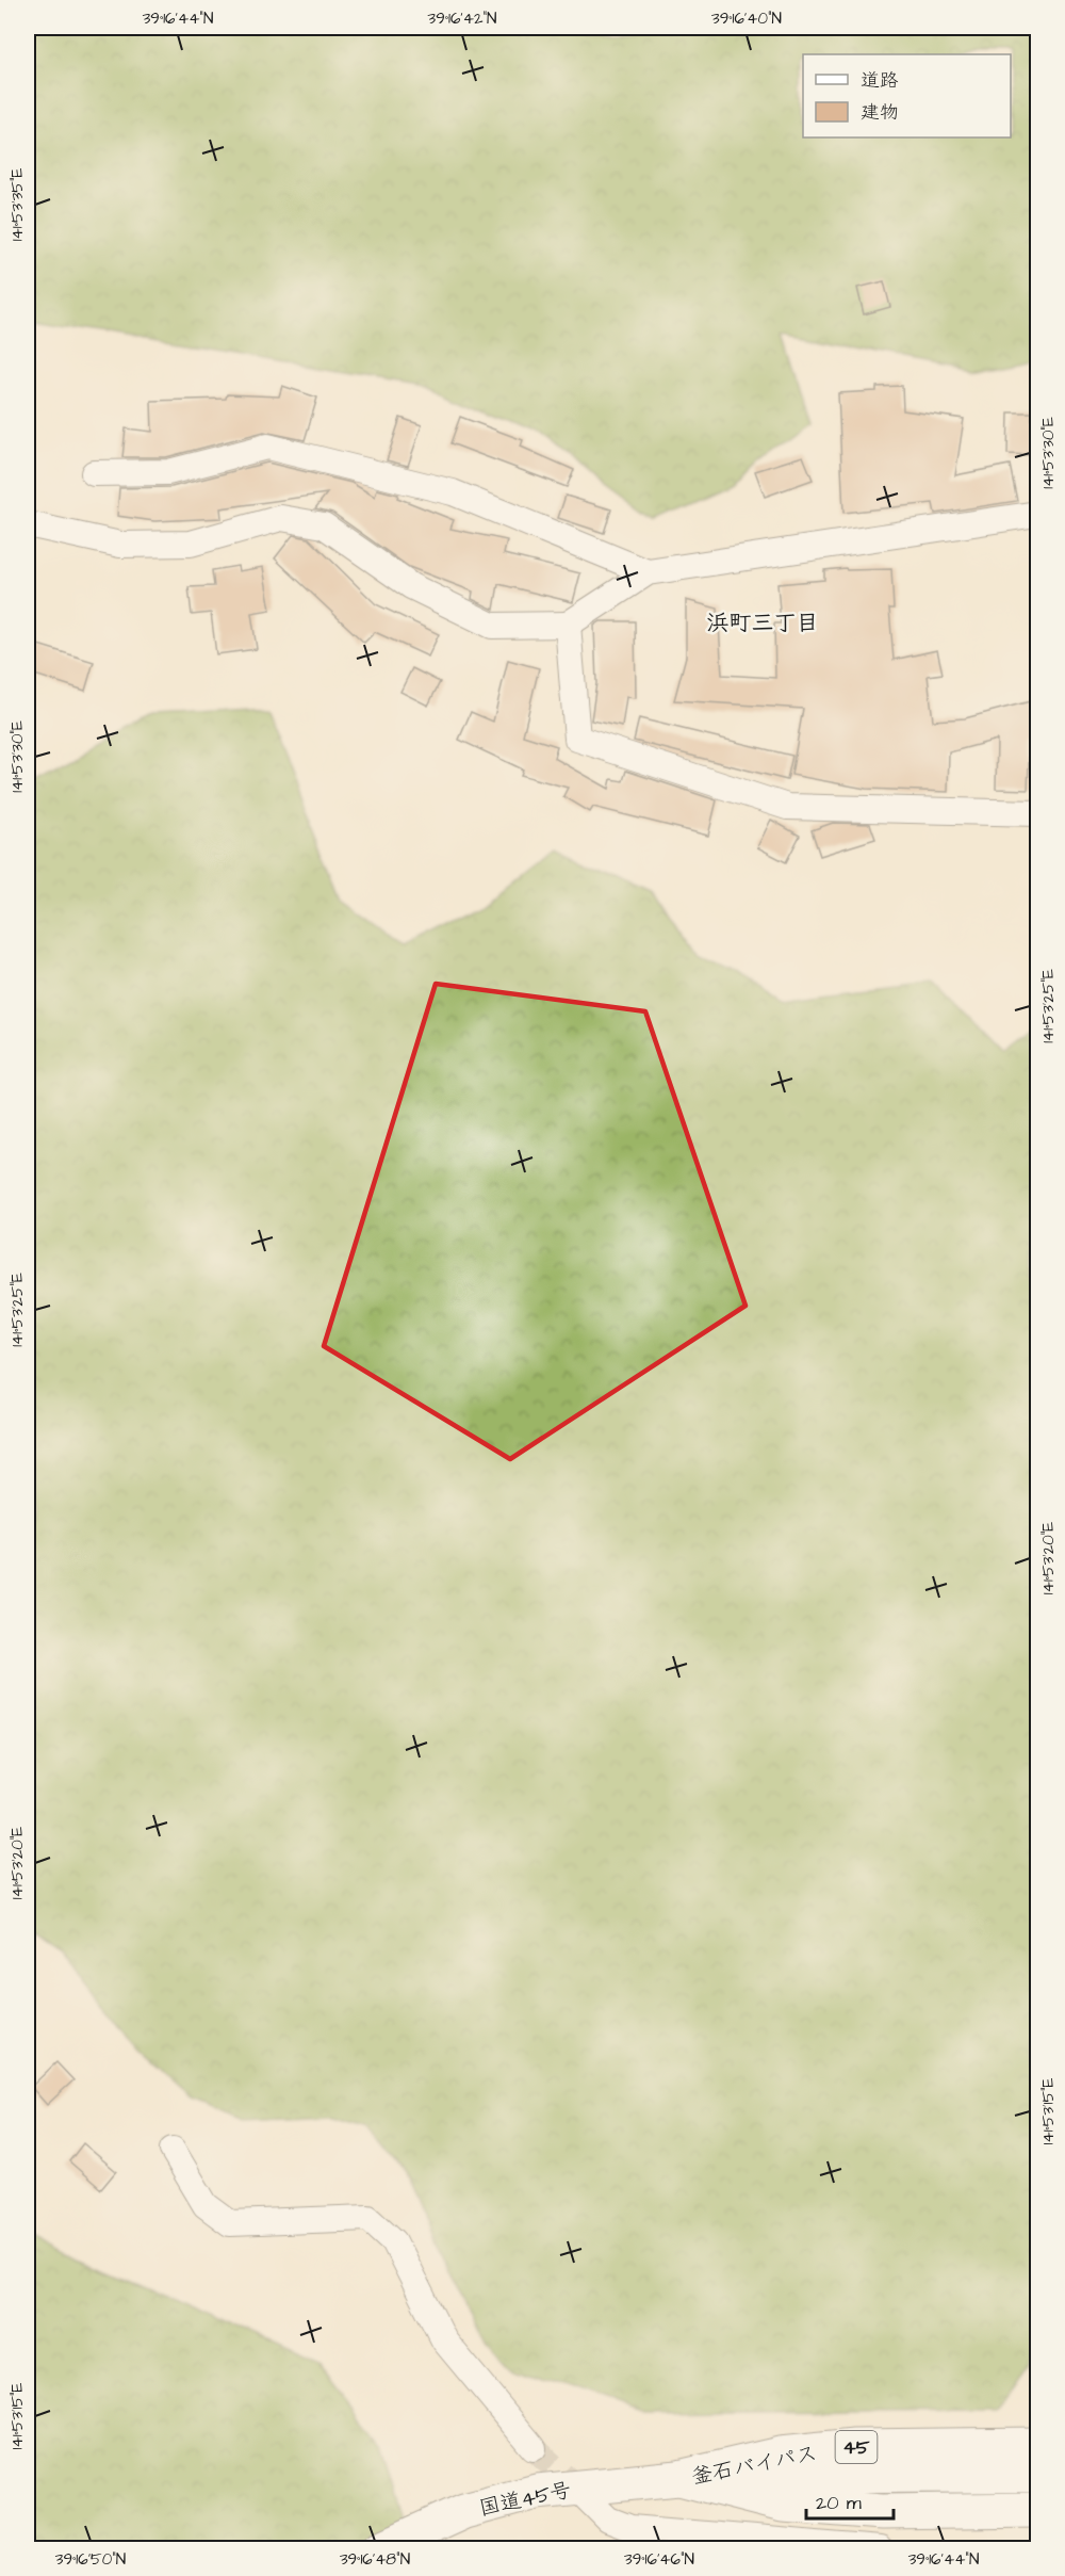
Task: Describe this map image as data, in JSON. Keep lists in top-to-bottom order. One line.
{"streets":{"highway":["45","釜石バイパス","国道45号"]},"crossings":[["釜石バイパス","国道45号"]],"districts":["浜町三丁目"],"legend":["道路","建物"],"scale_bar":"20 m","coordinates":["39°16'44\"N","39°16'42\"N","39°16'40\"N","141°53'35\"E","141°53'30\"E","141°53'25\"E","141°53'20\"E","141°53'15\"E","39°16'50\"N","39°16'48\"N","39°16'46\"N"]}
